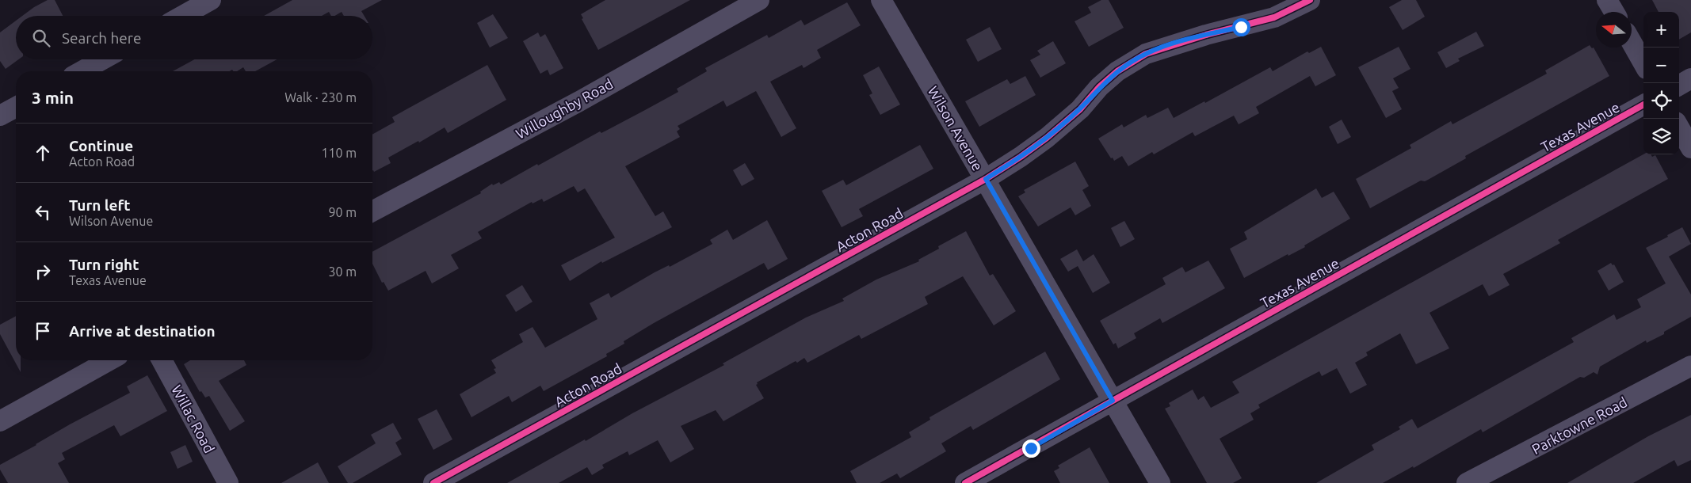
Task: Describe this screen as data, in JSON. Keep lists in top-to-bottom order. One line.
{"streets":{"street":["Willoughby Road","Texas Avenue","Wilson Avenue","Acton Road","Willac Road","Parktowne Road"]},"crossings":[["Texas Avenue","Wilson Avenue"],["Wilson Avenue","Acton Road"]],"north":"left","page":{"map_buttons":["+","−"],"search":"Search here","heading":["3 min","Walk · 230 m"],"list":[["Continue","Acton Road","110 m"],["Turn left","Wilson Avenue","90 m"],["Turn right","Texas Avenue","30 m"],"Arrive at destination"]}}
